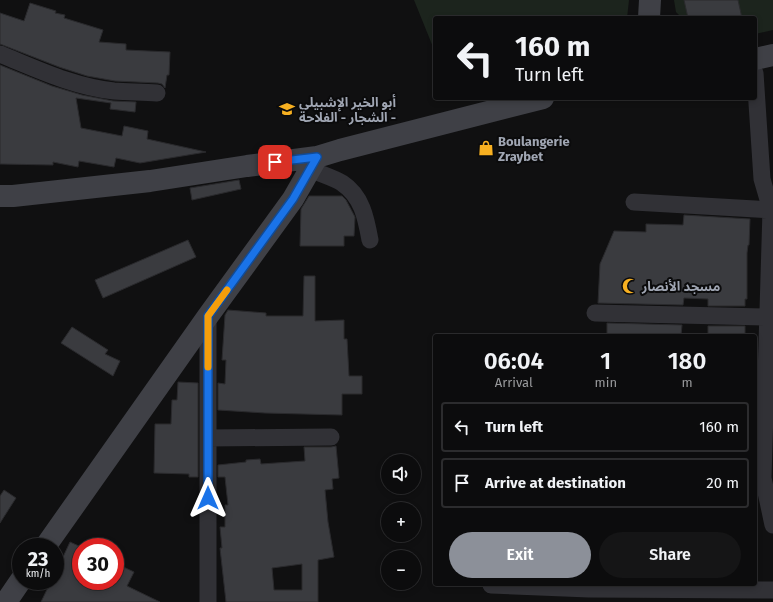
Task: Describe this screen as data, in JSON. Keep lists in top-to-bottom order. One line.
{"places":{"school or university":["أبو الخير الإشبيلي الشجار - الفلاحة -"],"shop":["Boulangerie Zraybet"],"mosque":["مسجد الأنصار"]},"page":{"turn":["160 m","Turn left"],"eta":["06:04","Arrival","1","min","180","m"],"list":[{"name":"Turn left","value":"160 m"},{"name":"Arrive at destination","value":"20 m"}],"map_buttons":["+","−"],"buttons":["Exit","Share"],"speed":"23 km/h","limit":"30"}}
